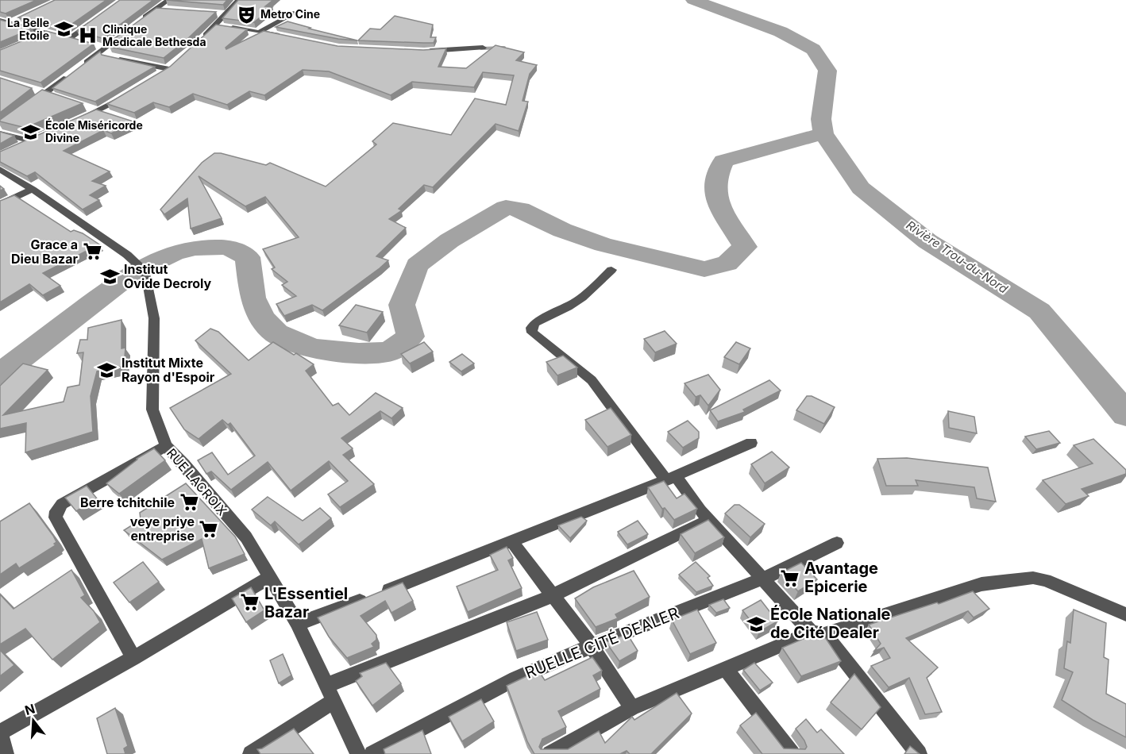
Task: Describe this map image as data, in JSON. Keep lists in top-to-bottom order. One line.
{"streets":{"street":["RUE LACROIX","RUELLE CITÉ DEALER"]},"water":["Rivière Trou-du-Nord"],"places":{"theatre":["Metro Cine"],"school or university":["La Belle Etoile","École Miséricorde Divine","Institut Ovide Decroly","Institut Mixte Rayon d'Espoir","École Nationale de Cité Dealer"],"hospital":["Clinique Medicale Bethesda"],"supermarket":["Grace a Dieu Bazar","Berre tchitchile","veye priye entreprise","Avantage Epicerie","L'Essentiel Bazar"]},"north":"top"}
